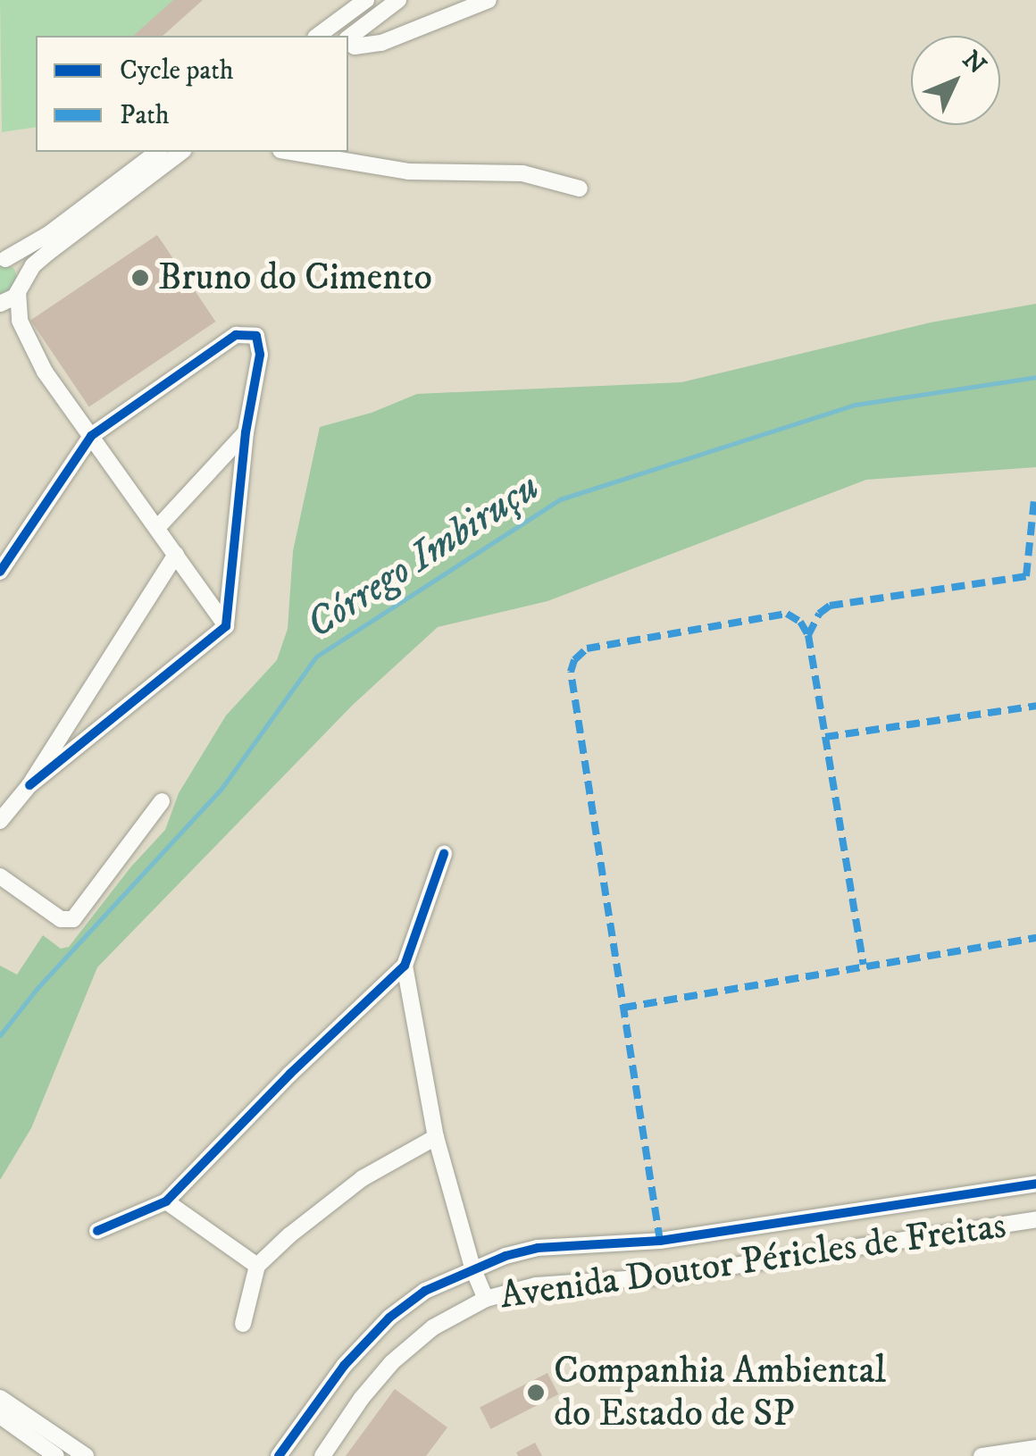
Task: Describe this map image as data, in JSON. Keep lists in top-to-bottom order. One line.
{"streets":{"street":["Avenida Doutor Péricles de Freitas"]},"water":["Córrego Imbiruçu"],"places":["Bruno do Cimento","Companhia Ambiental do Estado de SP"],"legend":["Cycle path","Path"],"north":"top right"}
